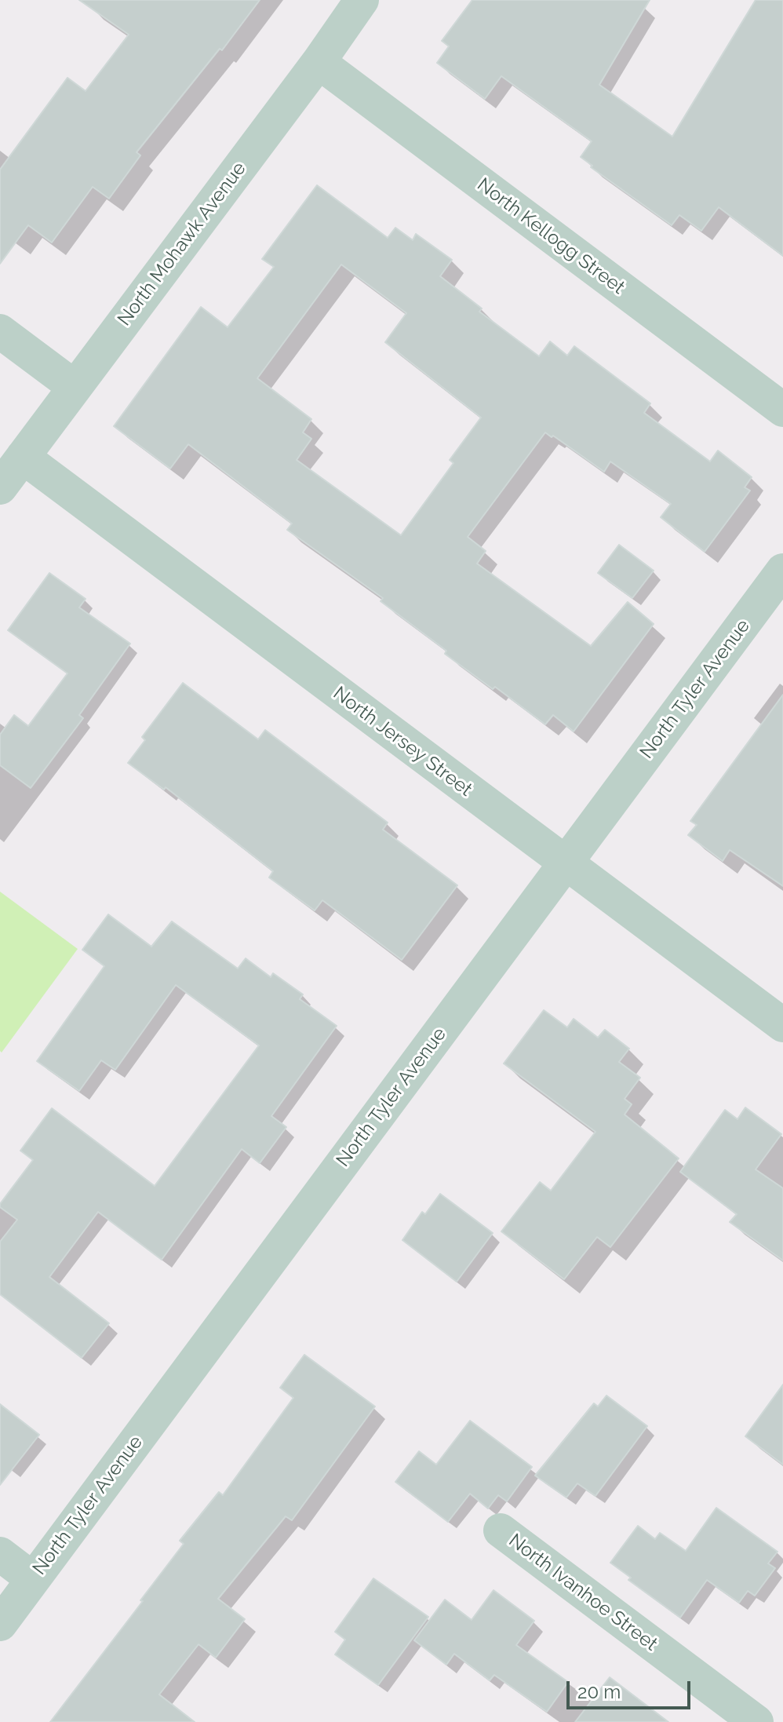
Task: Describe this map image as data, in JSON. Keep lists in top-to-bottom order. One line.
{"streets":{"street":["North Kellogg Street","North Mohawk Avenue","North Tyler Avenue","North Jersey Street","North Ivanhoe Street"]},"crossings":[["North Kellogg Street","North Mohawk Avenue"],["North Mohawk Avenue","North Jersey Street"],["North Tyler Avenue","North Jersey Street"]],"scale_bar":"20 m"}
